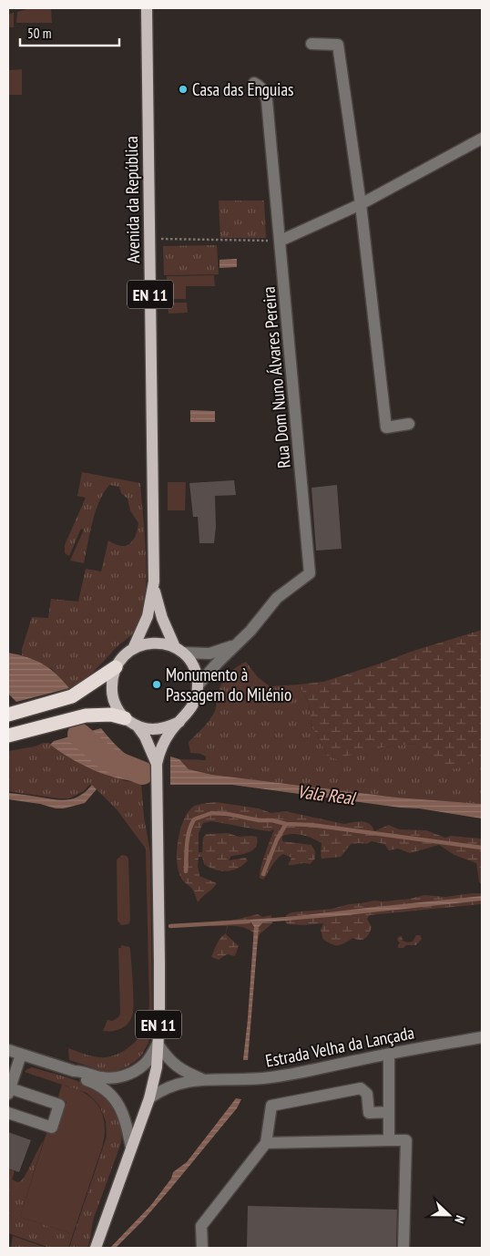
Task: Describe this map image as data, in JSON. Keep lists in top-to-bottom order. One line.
{"streets":{"main road":["Avenida da República","EN 11"],"street":["Rua Dom Nuno Álvares Pereira","Estrada Velha da Lançada"]},"crossings":[["Avenida da República","EN 11"],["Avenida da República","Rua Dom Nuno Álvares Pereira"],["EN 11","Rua Dom Nuno Álvares Pereira"],["EN 11","Estrada Velha da Lançada"]],"water":["Vala Real"],"places":["Casa das Enguias","Monumento à Passagem do Milénio"],"scale_bar":"50 m","north":"right"}
